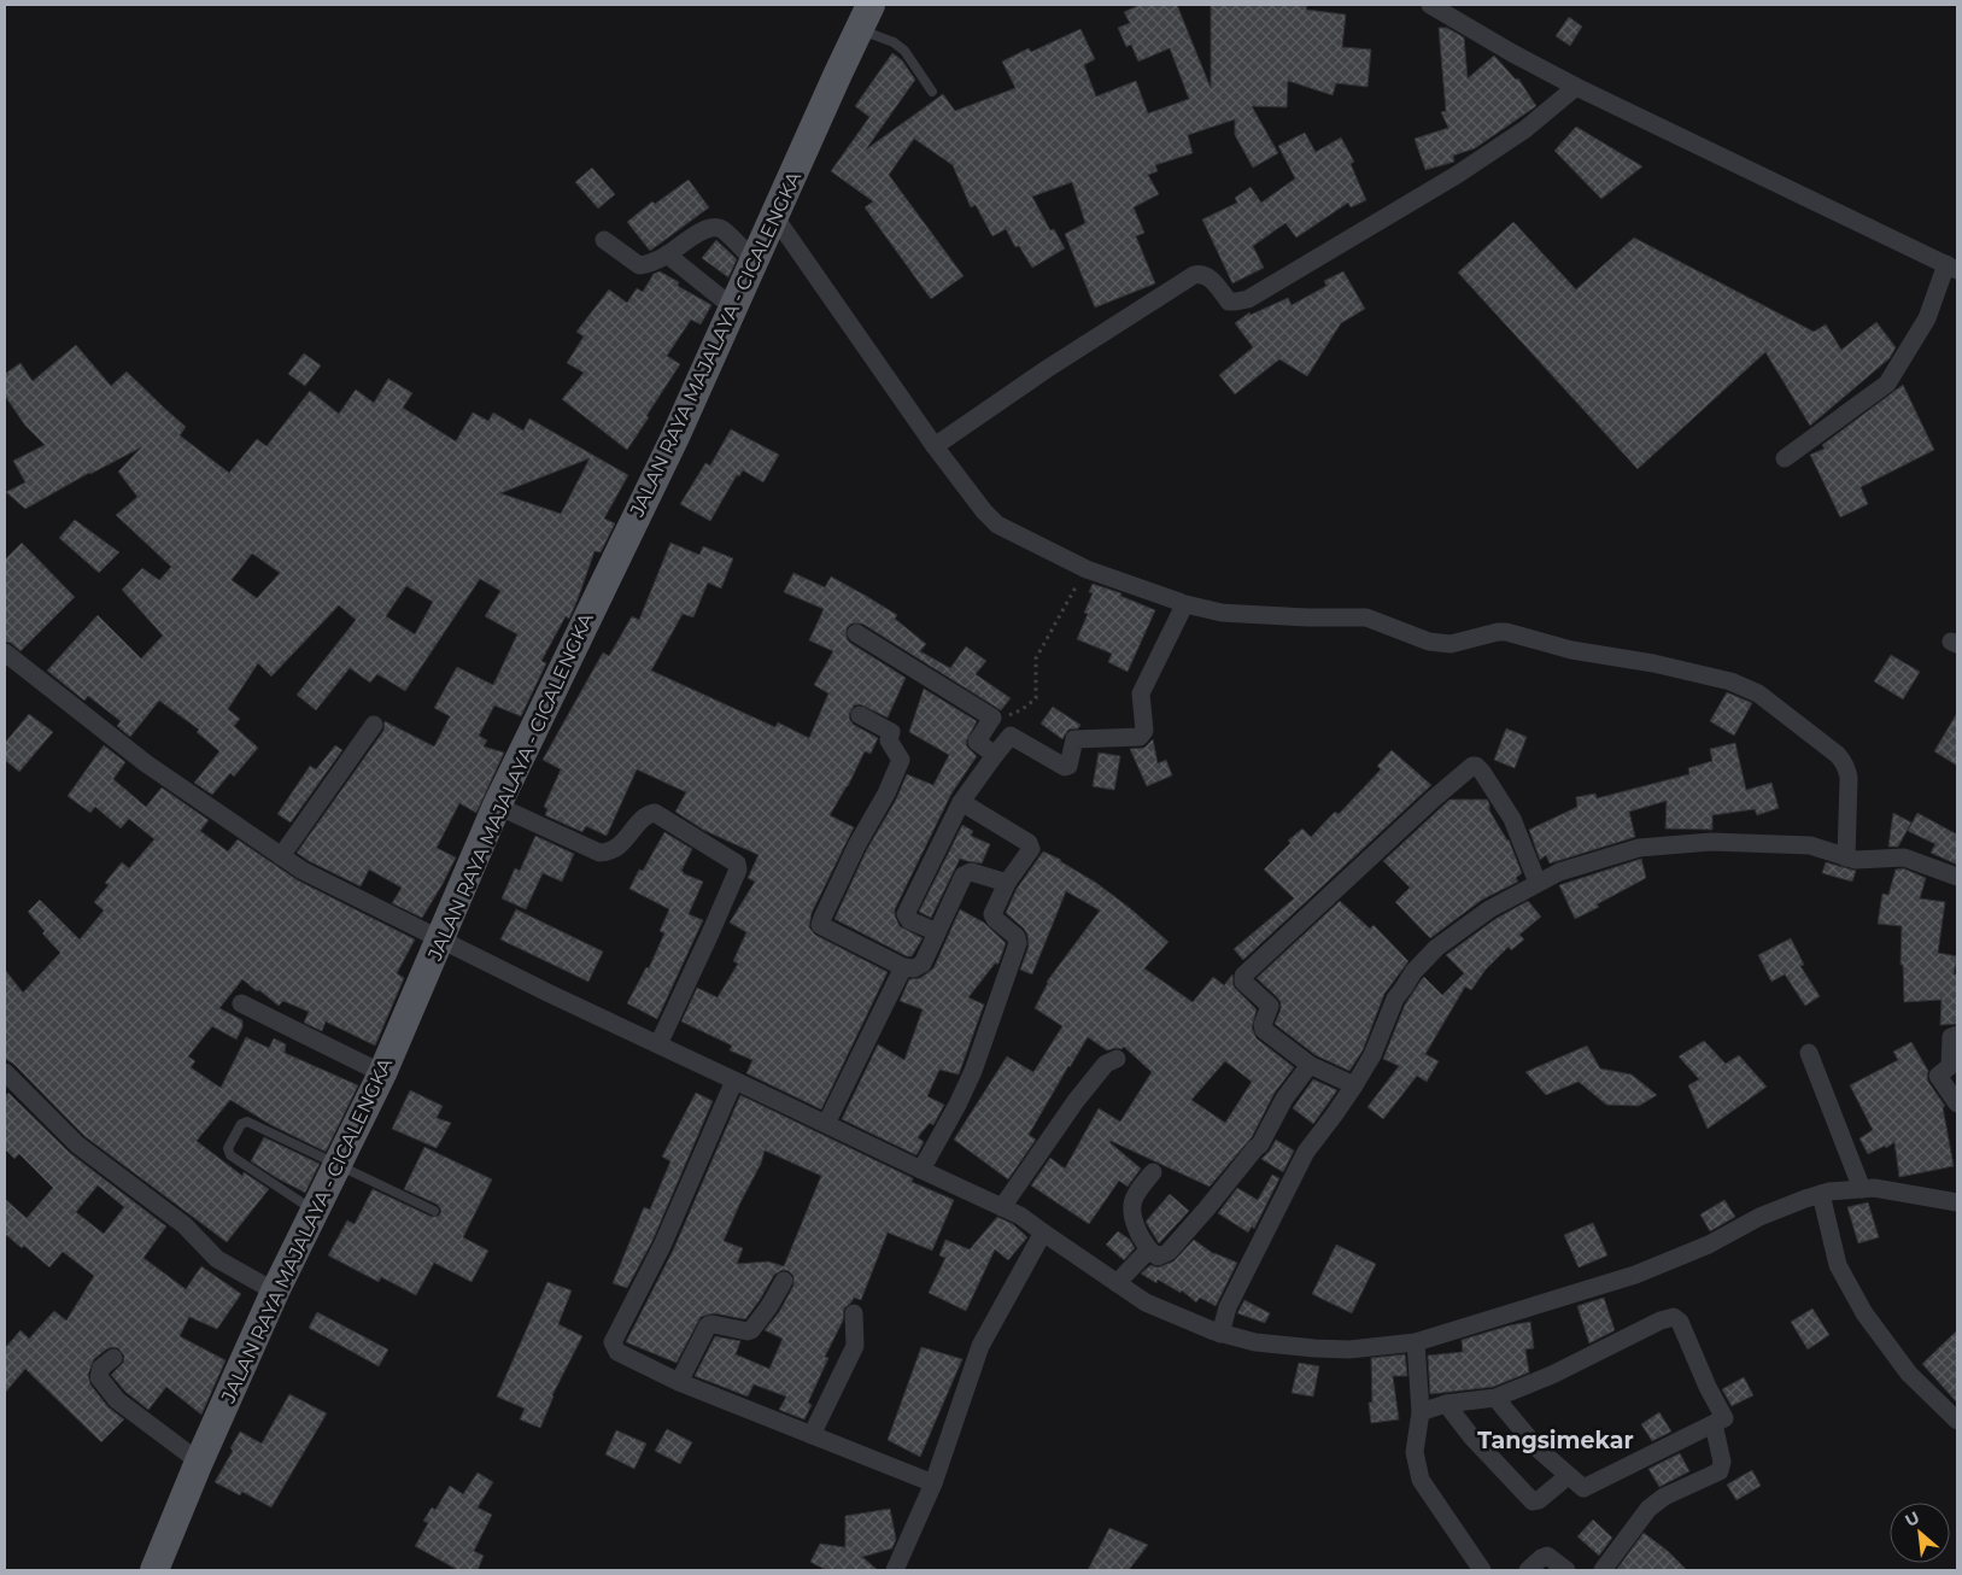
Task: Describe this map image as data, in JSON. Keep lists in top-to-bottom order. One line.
{"streets":{"main road":["JALAN RAYA MAJALAYA - CICALENGKA"]},"districts":["Tangsimekar"],"north":"top left"}
